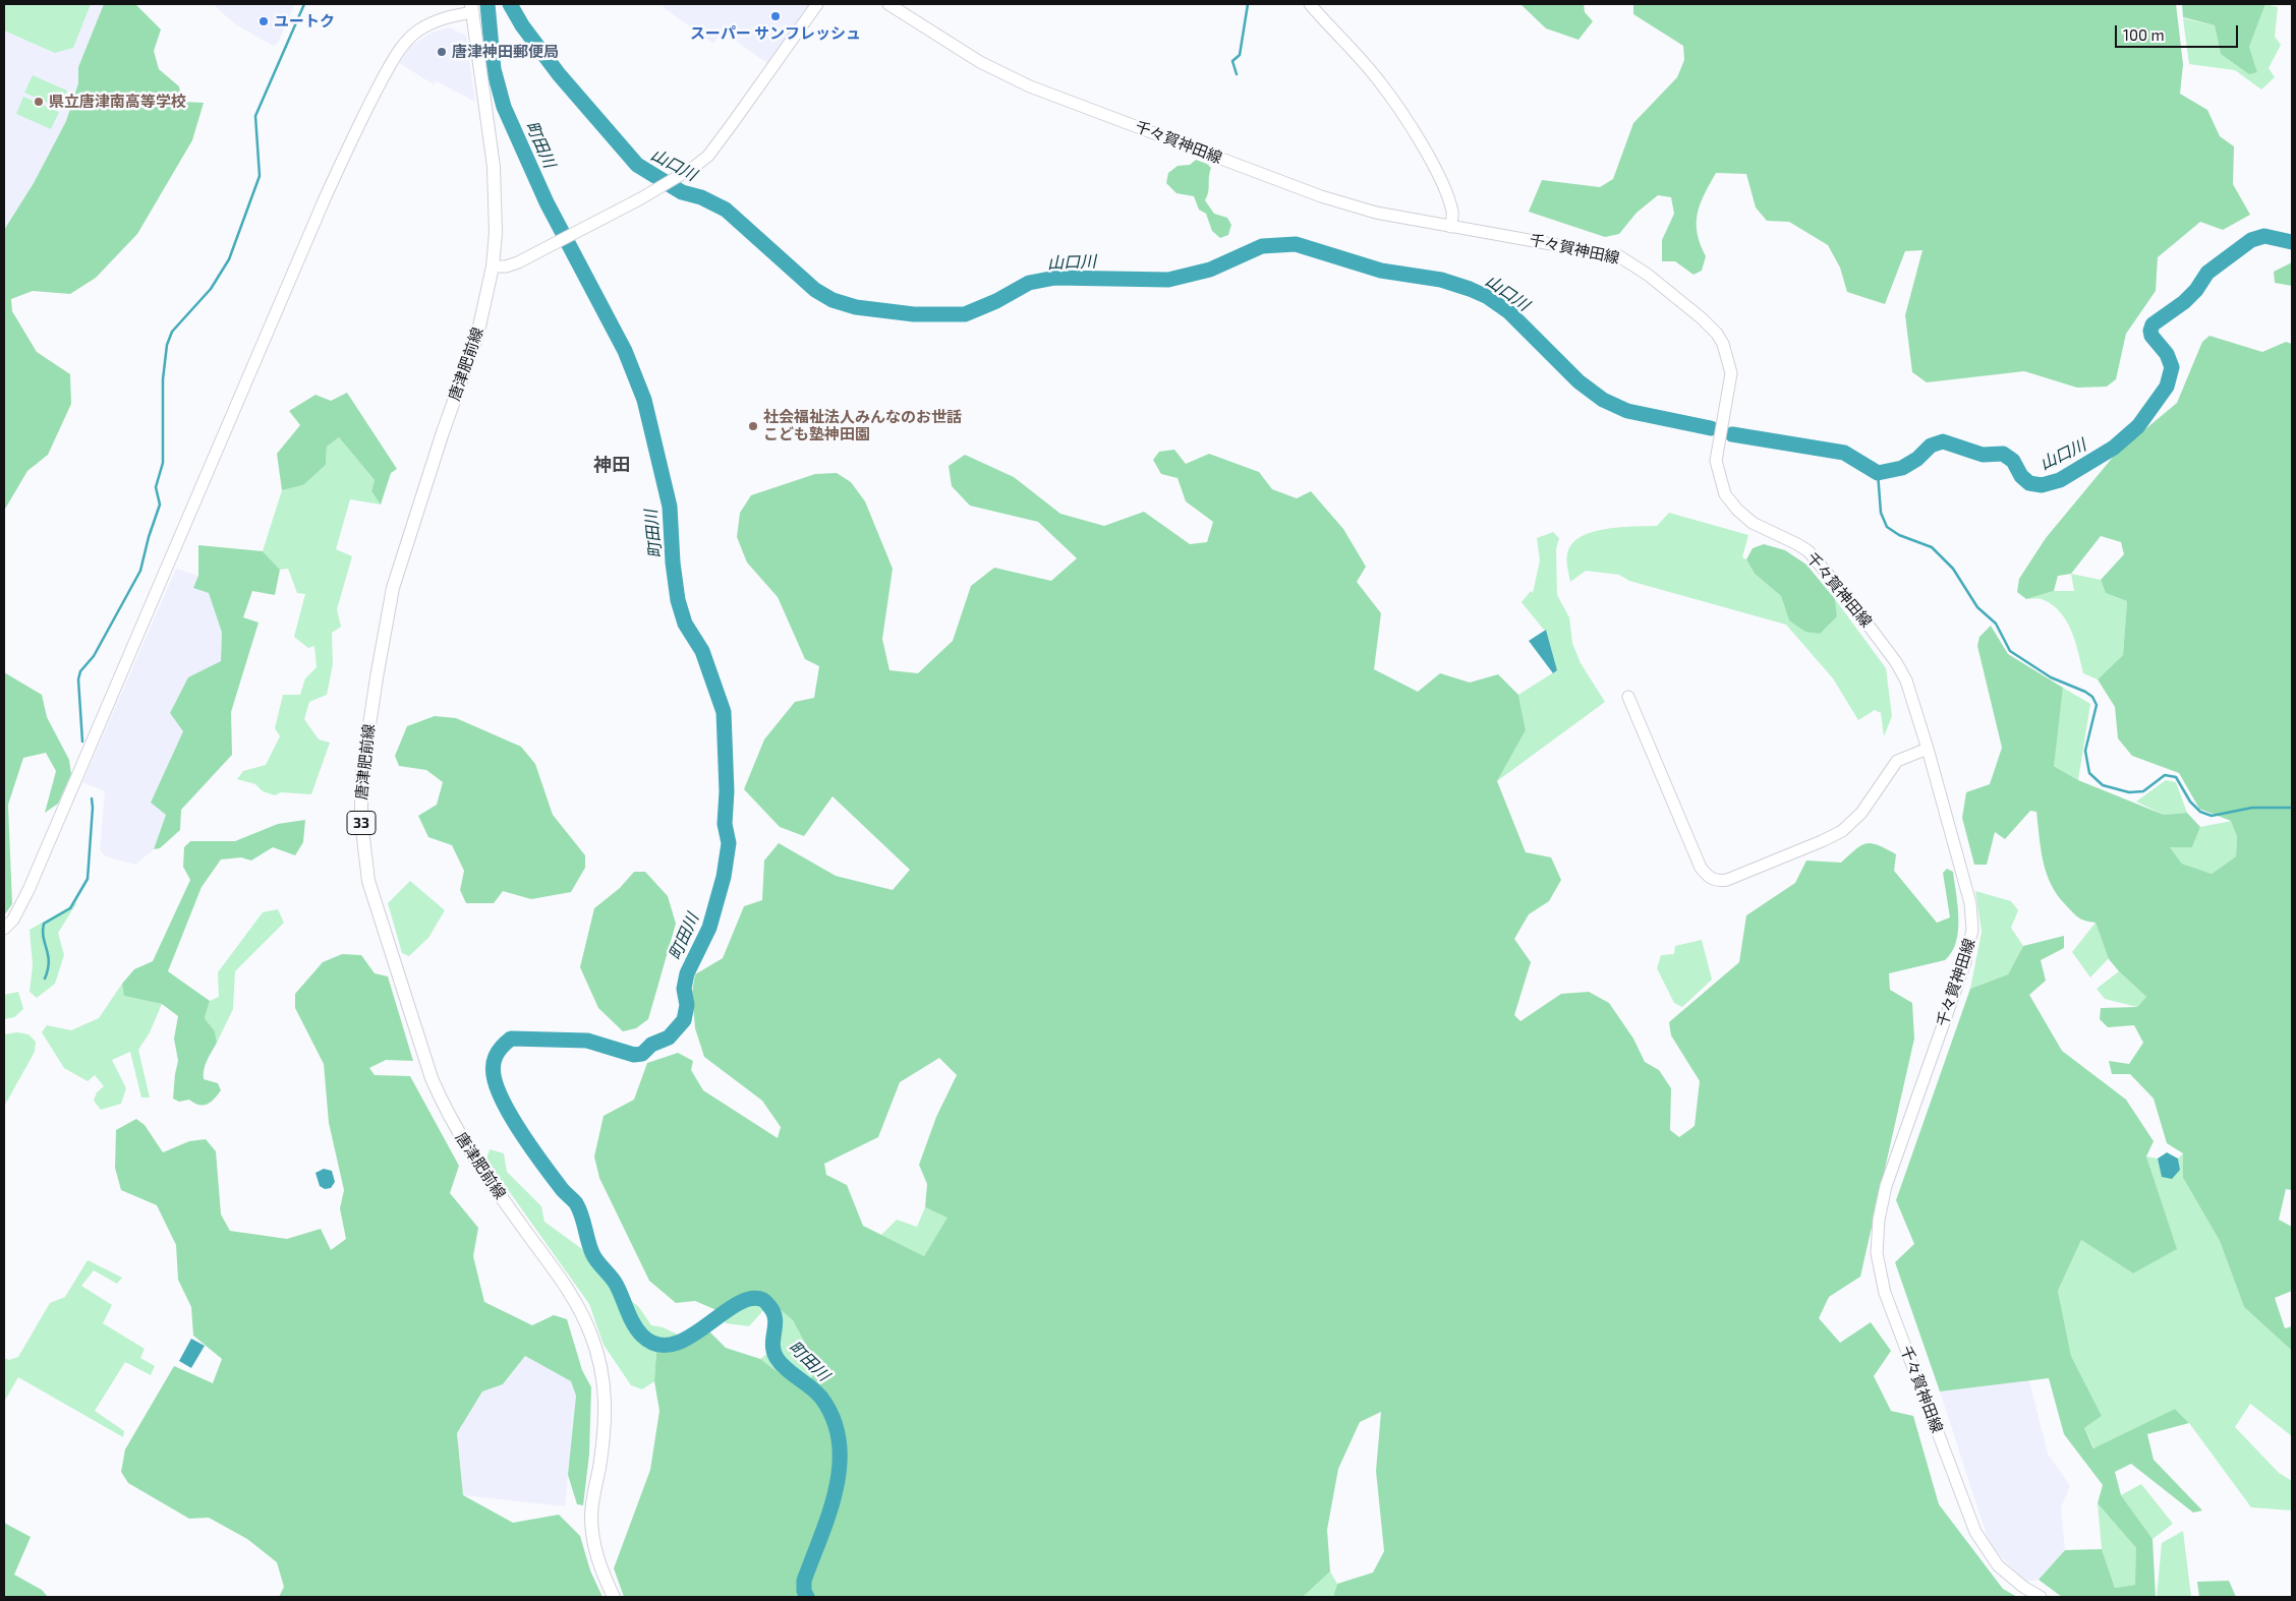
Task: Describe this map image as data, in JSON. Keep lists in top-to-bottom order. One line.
{"streets":{"main road":["千々賀神田線","唐津肥前線","33"]},"districts":["神田"],"water":["町田川","山口川"],"places":["スーパー サンフレッシュ","ユートク","唐津神田郵便局","県立唐津南高等学校","社会福祉法人みんなのお世話 こども塾神田園"],"scale_bar":"100 m"}
